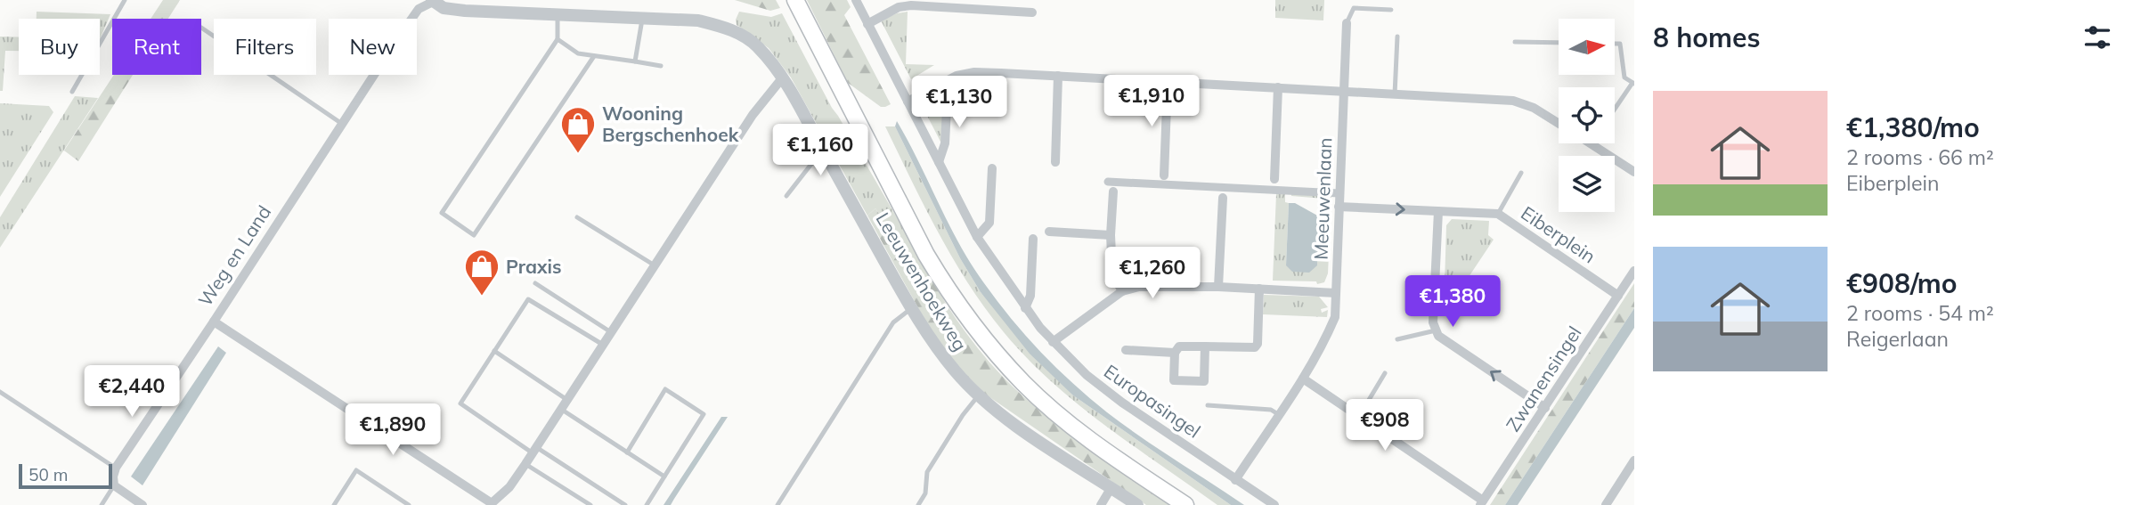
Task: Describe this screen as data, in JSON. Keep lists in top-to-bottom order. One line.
{"streets":{"street":["Meeuwenlaan","Eiberplein","Weg en Land","Leeuwenhoekweg","Zwanensingel","Europasingel"]},"crossings":[["Meeuwenlaan","Eiberplein"],["Meeuwenlaan","Europasingel"],["Eiberplein","Zwanensingel"],["Weg en Land","Leeuwenhoekweg"]],"places":{"shop":["Wooning Bergschenhoek","Praxis"]},"scale_bar":"50 m","north":"right","page":{"heading":"8 homes","chip":["Buy","Rent","Filters","New"],"price":["€1,910","€1,130","€1,160","€1,260","€1,380","€2,440","€908","€1,890"],"list":[{"name":"€1,380/mo","note":"2 rooms · 66 m² · Eiberplein"},{"name":"€908/mo","note":"2 rooms · 54 m² · Reigerlaan"}],"scale":"50 m"}}
